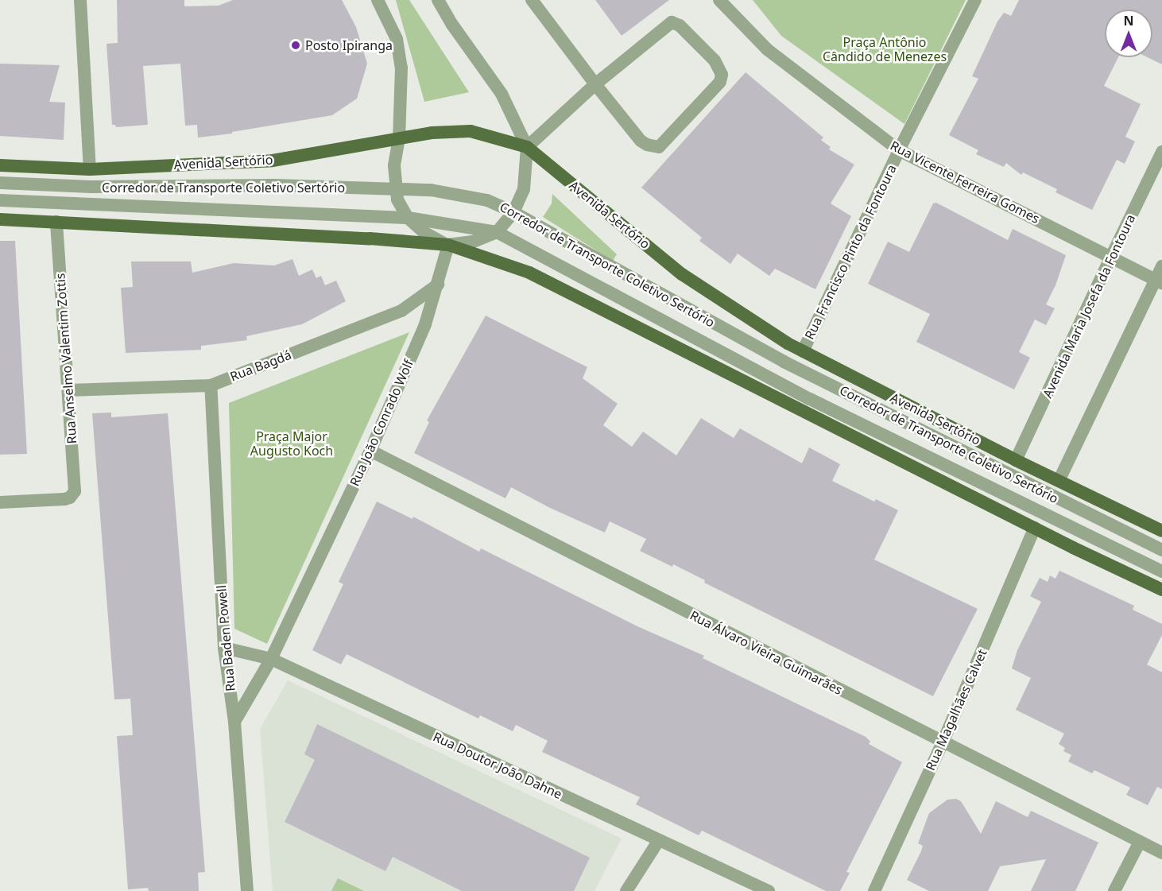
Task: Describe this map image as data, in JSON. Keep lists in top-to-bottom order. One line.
{"streets":{"main road":["Avenida Sertório"],"street":["Rua Vicente Ferreira Gomes","Corredor de Transporte Coletivo Sertório","Rua Francisco Pinto da Fontoura","Avenida Maria Josefa da Fontoura","Rua Anselmo Valentim Zottis","Rua Bagdá","Rua João Conrado Wolf","Rua Baden Powell","Rua Álvaro Vieira Guimarães","Rua Magalhães Calvet","Rua Doutor João Dahne"]},"crossings":[["Avenida Sertório","Rua Francisco Pinto da Fontoura"],["Avenida Sertório","Avenida Maria Josefa da Fontoura"],["Rua Vicente Ferreira Gomes","Rua Francisco Pinto da Fontoura"],["Rua Vicente Ferreira Gomes","Avenida Maria Josefa da Fontoura"],["Rua Anselmo Valentim Zottis","Rua Bagdá"],["Rua Bagdá","Rua João Conrado Wolf"],["Rua Bagdá","Rua Baden Powell"],["Rua João Conrado Wolf","Rua Baden Powell"],["Rua João Conrado Wolf","Rua Álvaro Vieira Guimarães"],["Rua João Conrado Wolf","Rua Doutor João Dahne"],["Rua Baden Powell","Rua Doutor João Dahne"],["Rua Álvaro Vieira Guimarães","Rua Magalhães Calvet"]],"parks":["Praça Antônio Cândido de Menezes","Praça Major Augusto Koch"],"places":["Posto Ipiranga"],"north":"top"}
